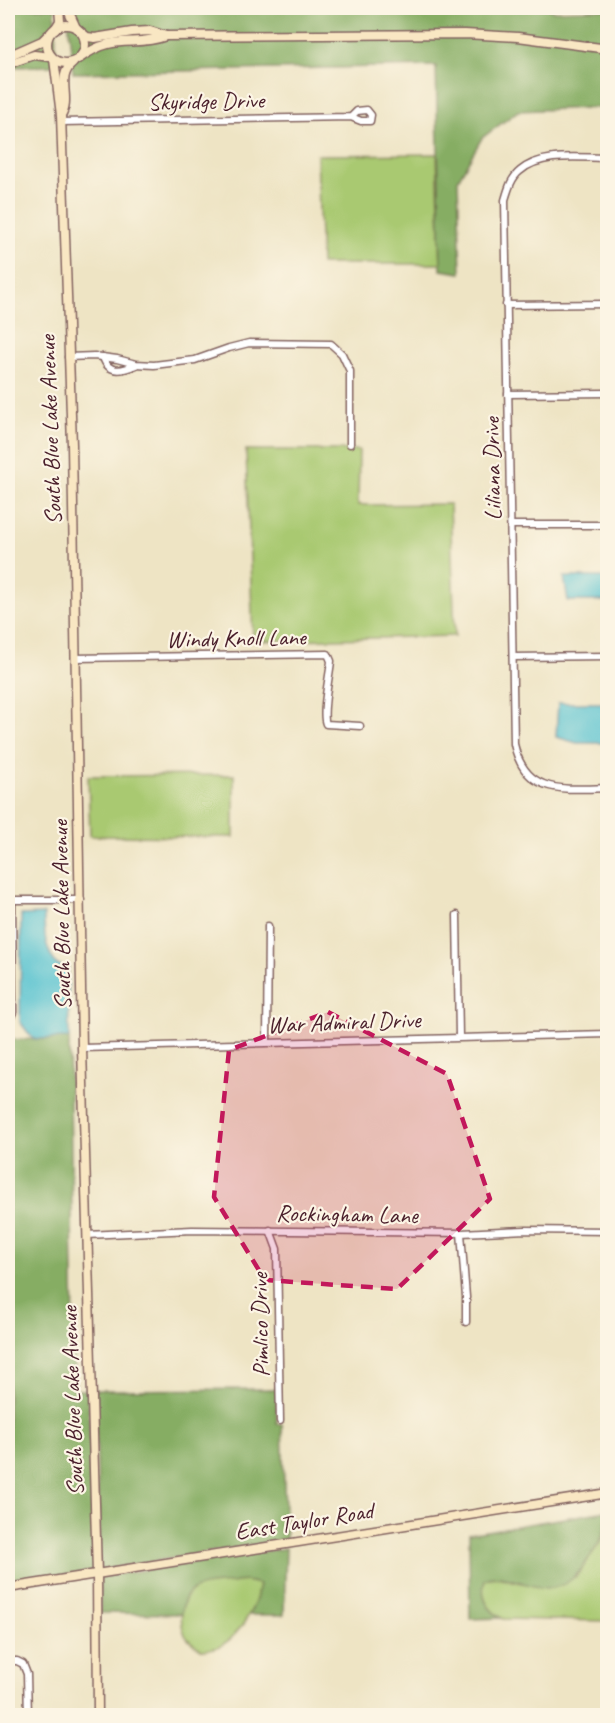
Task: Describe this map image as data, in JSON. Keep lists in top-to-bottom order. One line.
{"streets":{"main road":["South Blue Lake Avenue","East Taylor Road"],"street":["Skyridge Drive","Liliana Drive","Windy Knoll Lane","War Admiral Drive","Rockingham Lane","Pimlico Drive"]},"crossings":[["Skyridge Drive","South Blue Lake Avenue"],["South Blue Lake Avenue","Windy Knoll Lane"],["South Blue Lake Avenue","War Admiral Drive"],["South Blue Lake Avenue","Rockingham Lane"],["South Blue Lake Avenue","East Taylor Road"],["Rockingham Lane","Pimlico Drive"]]}
